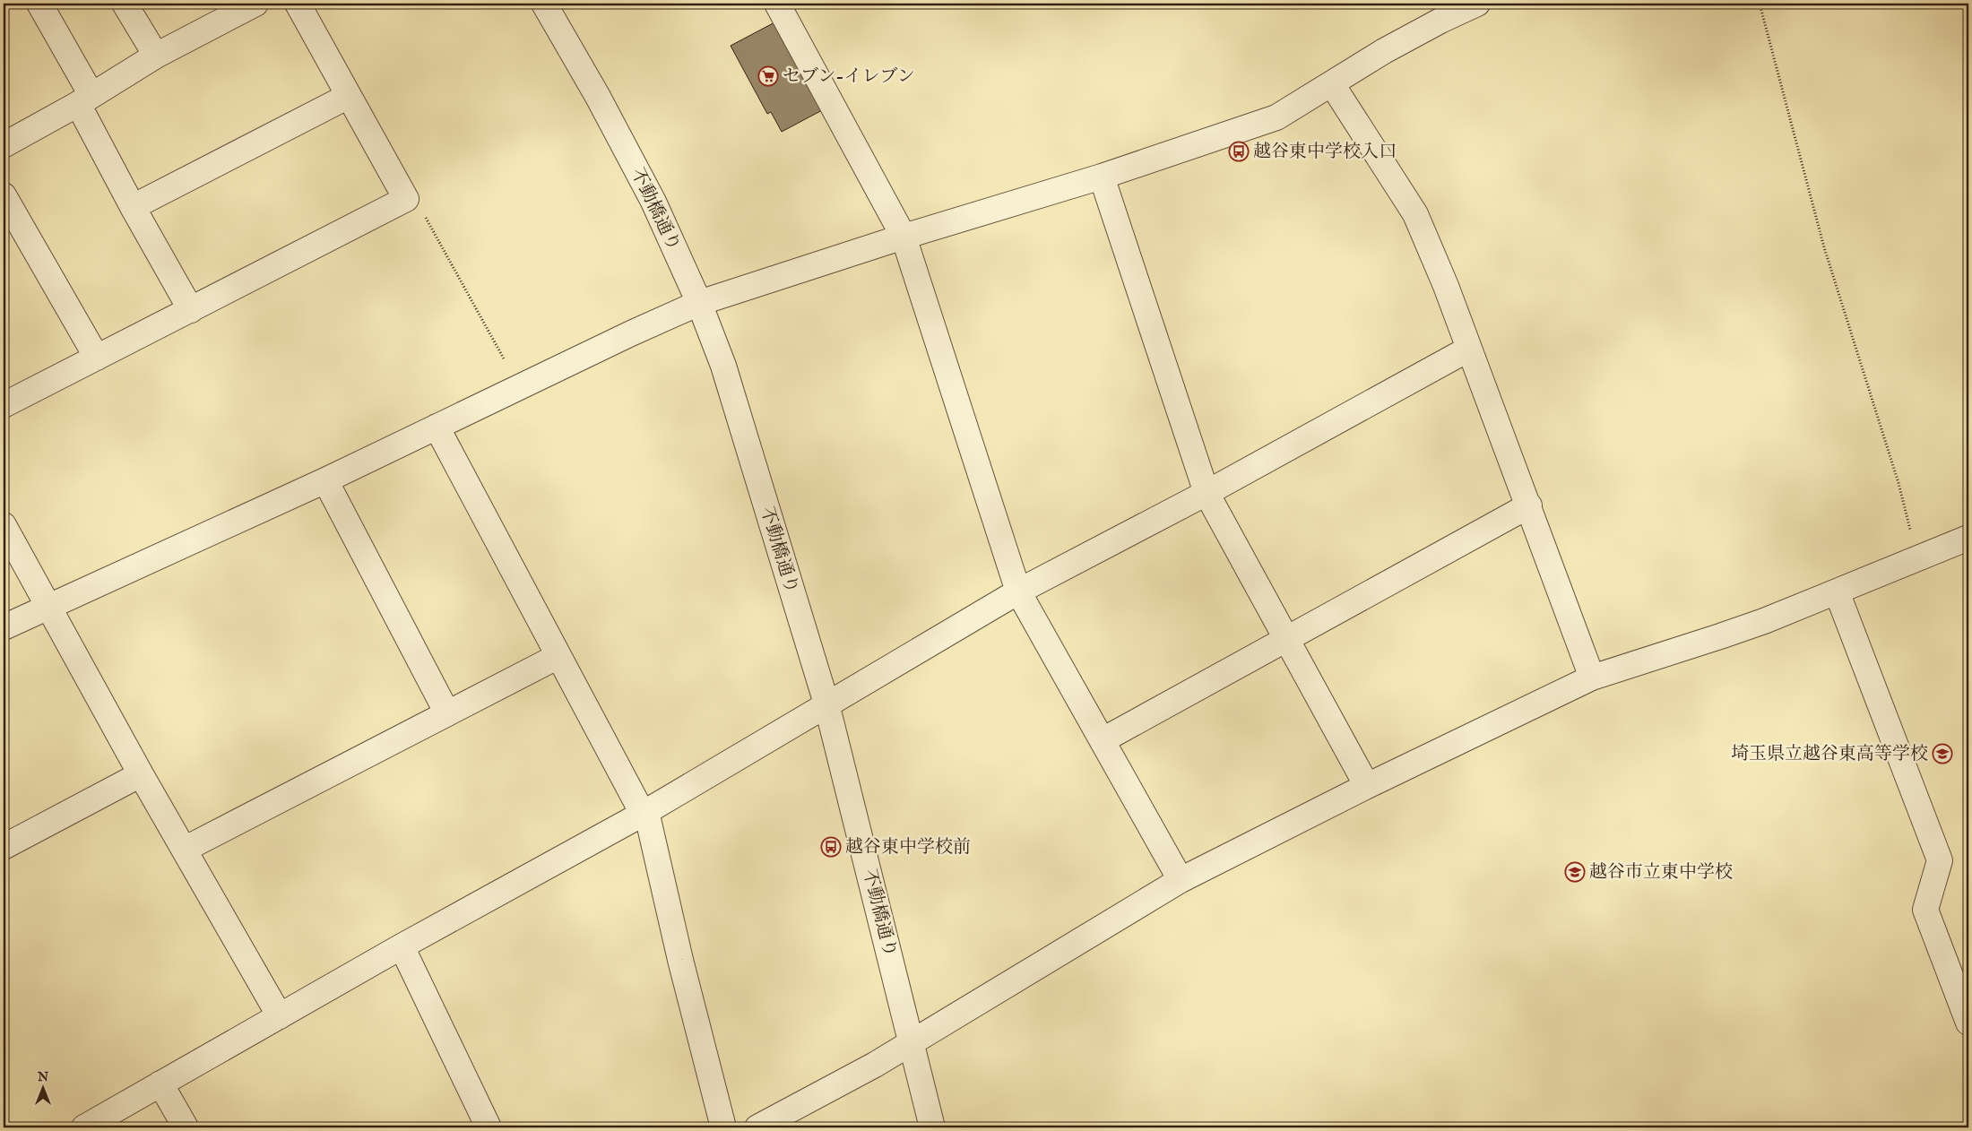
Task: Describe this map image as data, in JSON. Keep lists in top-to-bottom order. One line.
{"streets":{"street":["不動橋通り"]},"places":{"supermarket":["セブン-イレブン"],"bus stop":["越谷東中学校入口","越谷東中学校前"],"school or university":["埼玉県立越谷東高等学校","越谷市立東中学校"]},"north":"top"}
